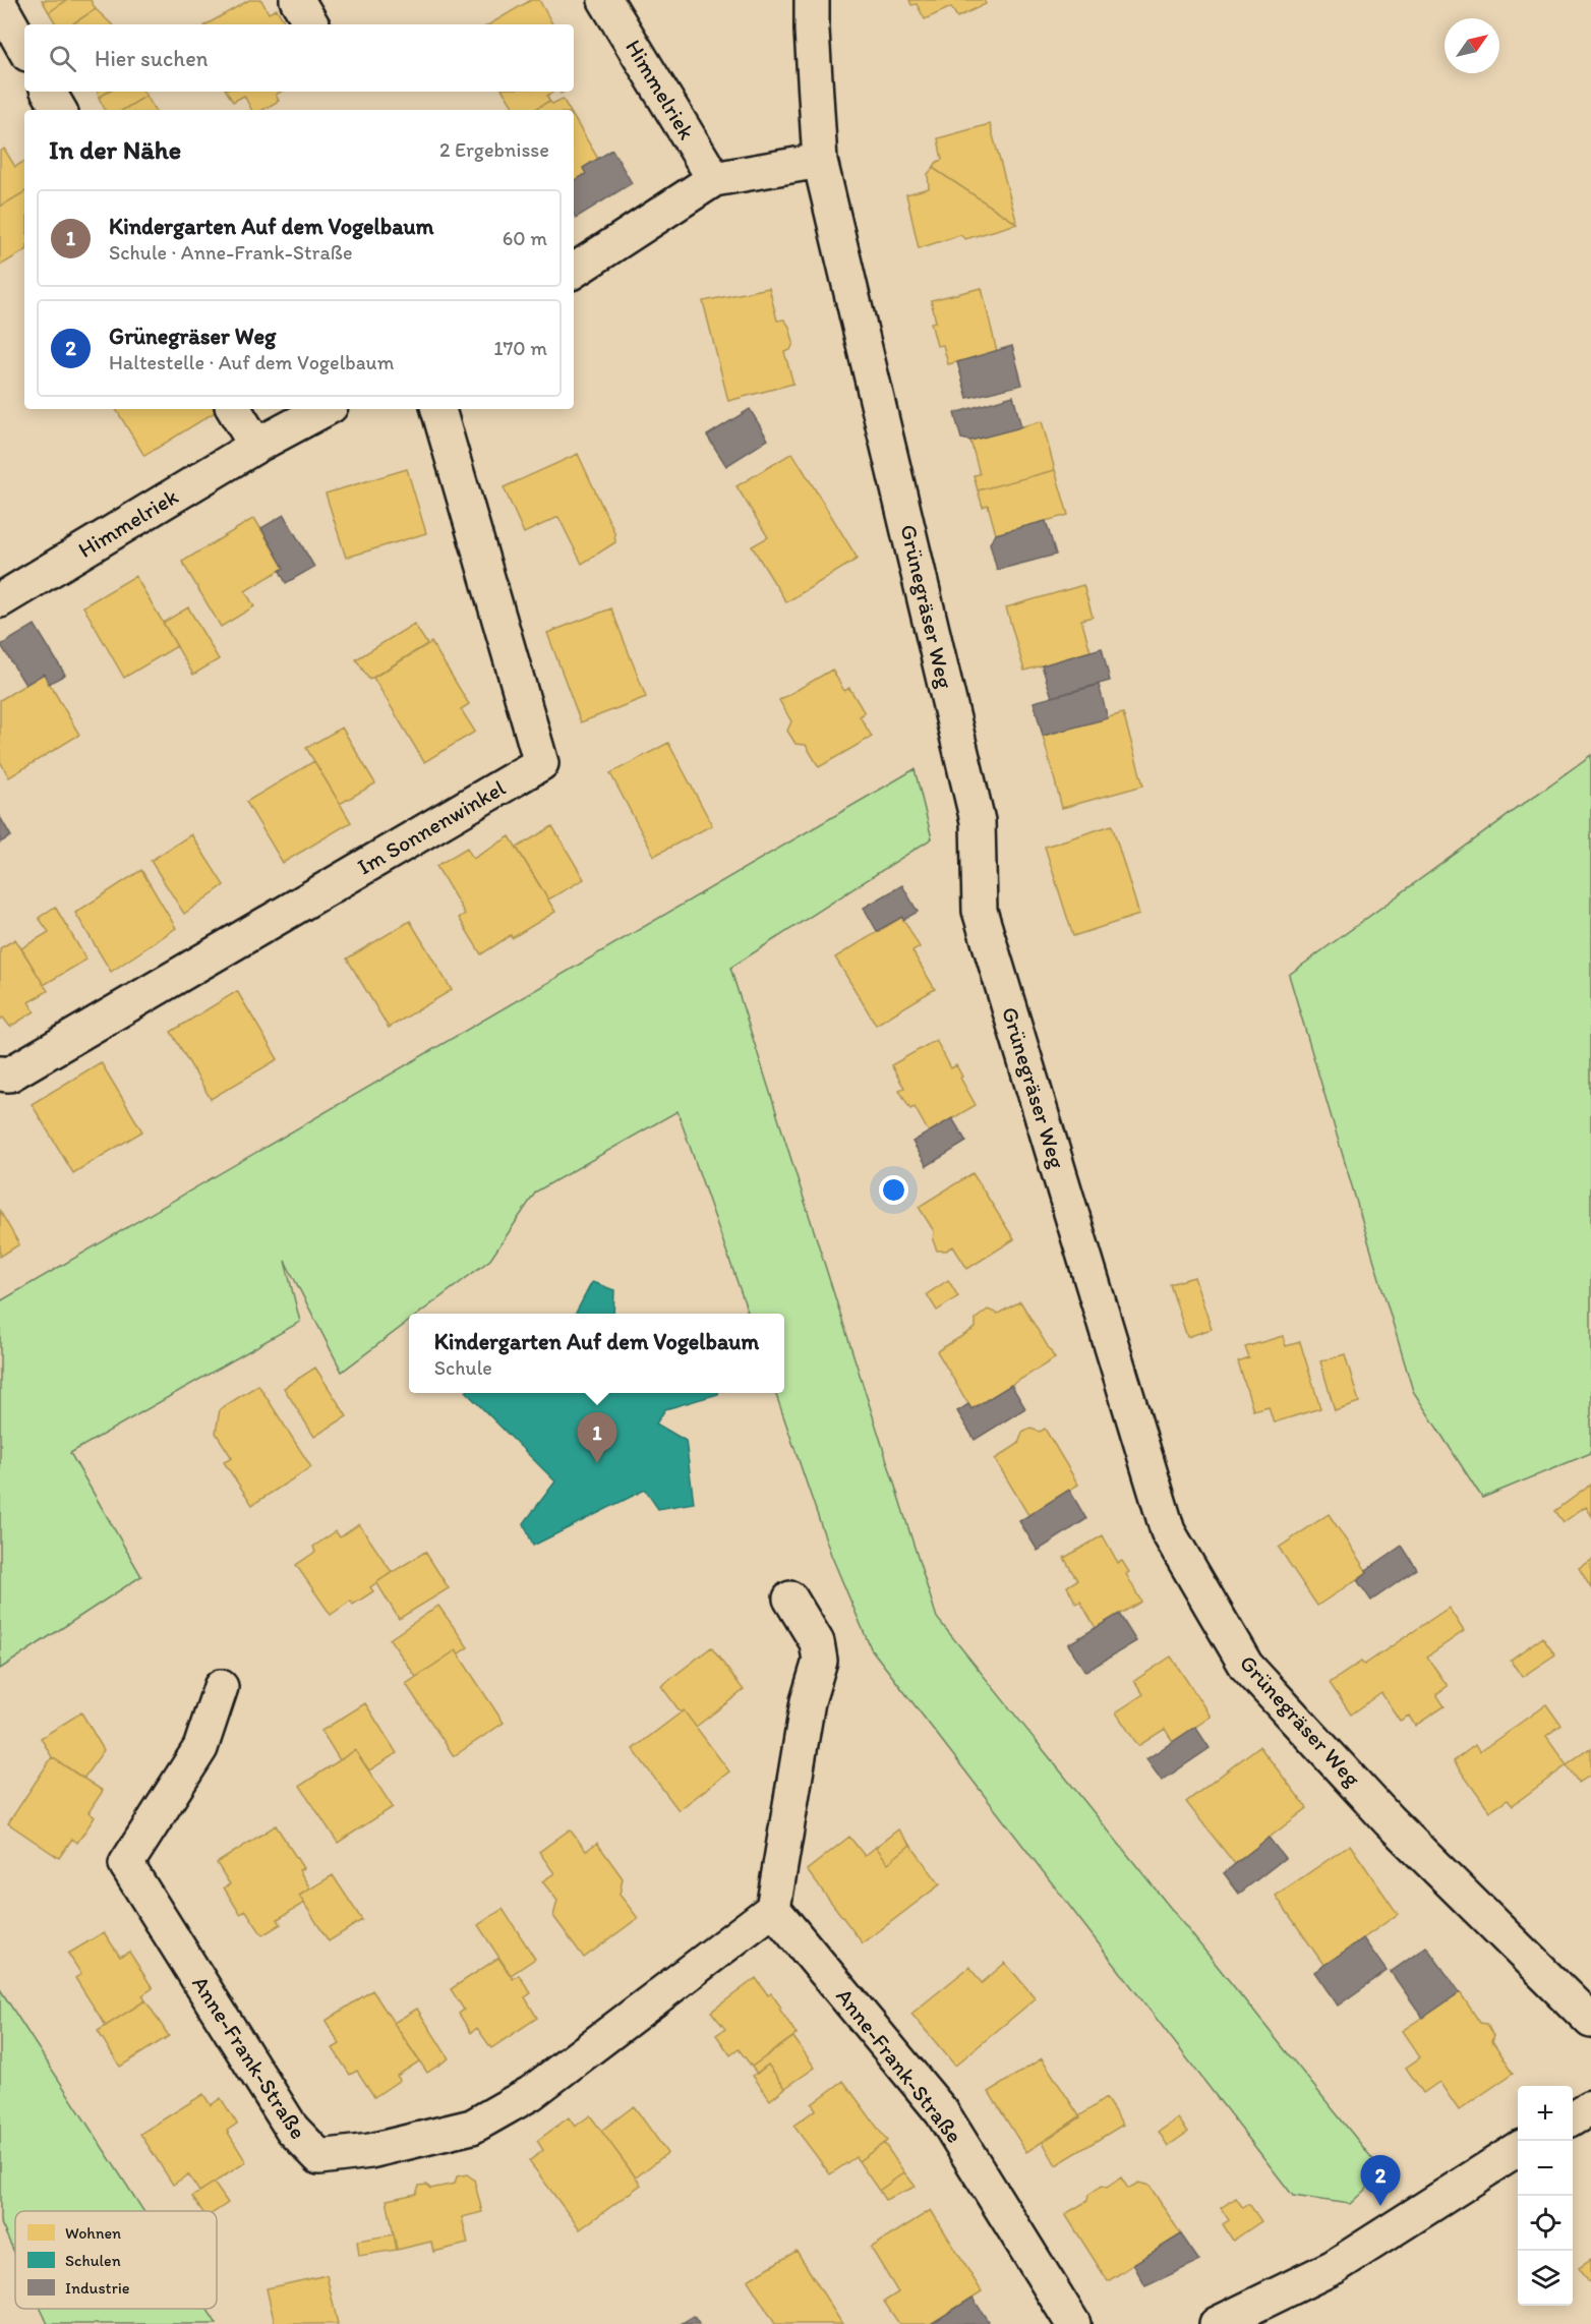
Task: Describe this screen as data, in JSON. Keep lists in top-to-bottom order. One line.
{"streets":{"street":["Himmelriek","Grünegräser Weg","Im Sonnenwinkel","Anne-Frank-Straße"]},"legend":["Wohnen","Schulen","Industrie"],"north":"top right","page":{"search":"Hier suchen","heading":["In der Nähe","2 Ergebnisse"],"list":[{"mark":"1","name":"Kindergarten Auf dem Vogelbaum","note":"Schule · Anne-Frank-Straße","value":"60 m"},{"mark":"2","name":"Grünegräser Weg","note":"Haltestelle · Auf dem Vogelbaum","value":"170 m"}],"popup":["Kindergarten Auf dem Vogelbaum","Schule"],"pins":["1","2"],"map_buttons":["+","−"]}}
